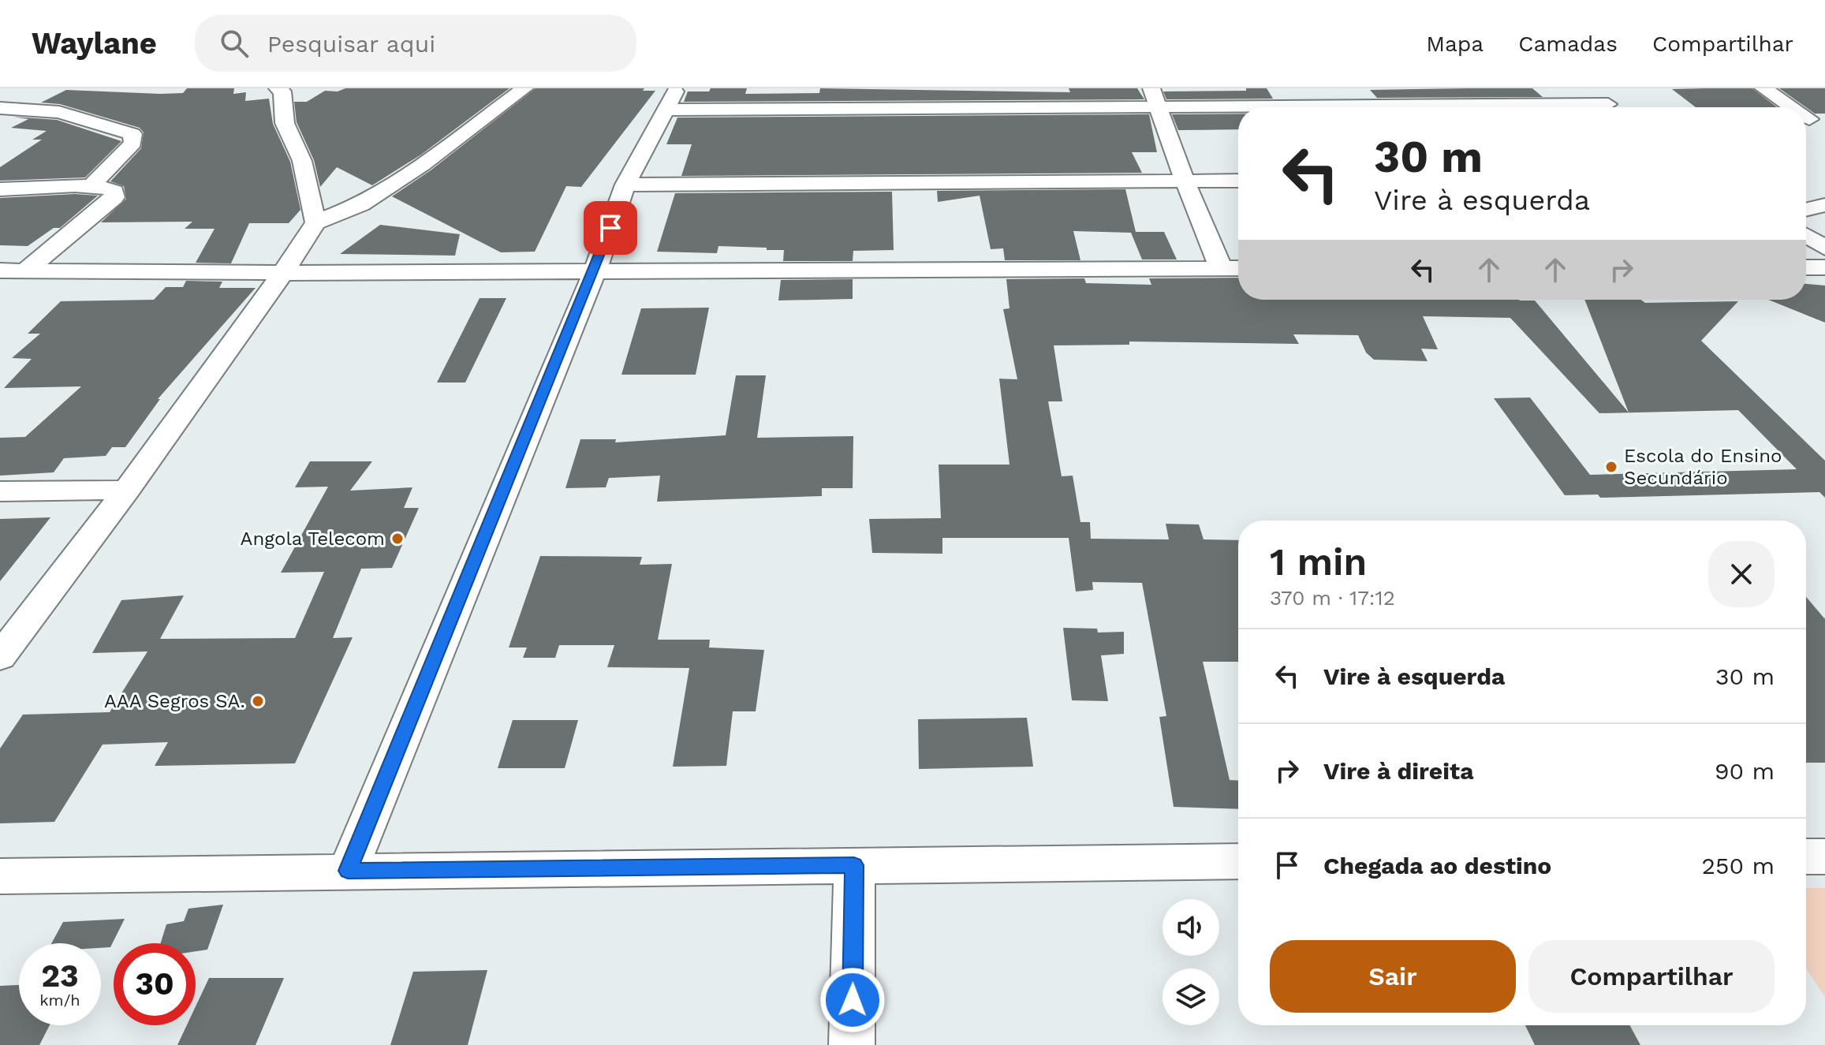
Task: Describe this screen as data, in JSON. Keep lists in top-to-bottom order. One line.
{"places":["Escola do Ensino Secundário","Angola Telecom","AAA Segros SA."],"page":{"header":"Waylane","search":"Pesquisar aqui","nav":["Mapa","Camadas","Compartilhar"],"turn":["30 m","Vire à esquerda"],"heading":["1 min","370 m · 17:12"],"list":[{"name":"Vire à esquerda","value":"30 m"},{"name":"Vire à direita","value":"90 m"},{"name":"Chegada ao destino","value":"250 m"}],"buttons":["Sair","Compartilhar"],"speed":"23 km/h","limit":"30"}}
